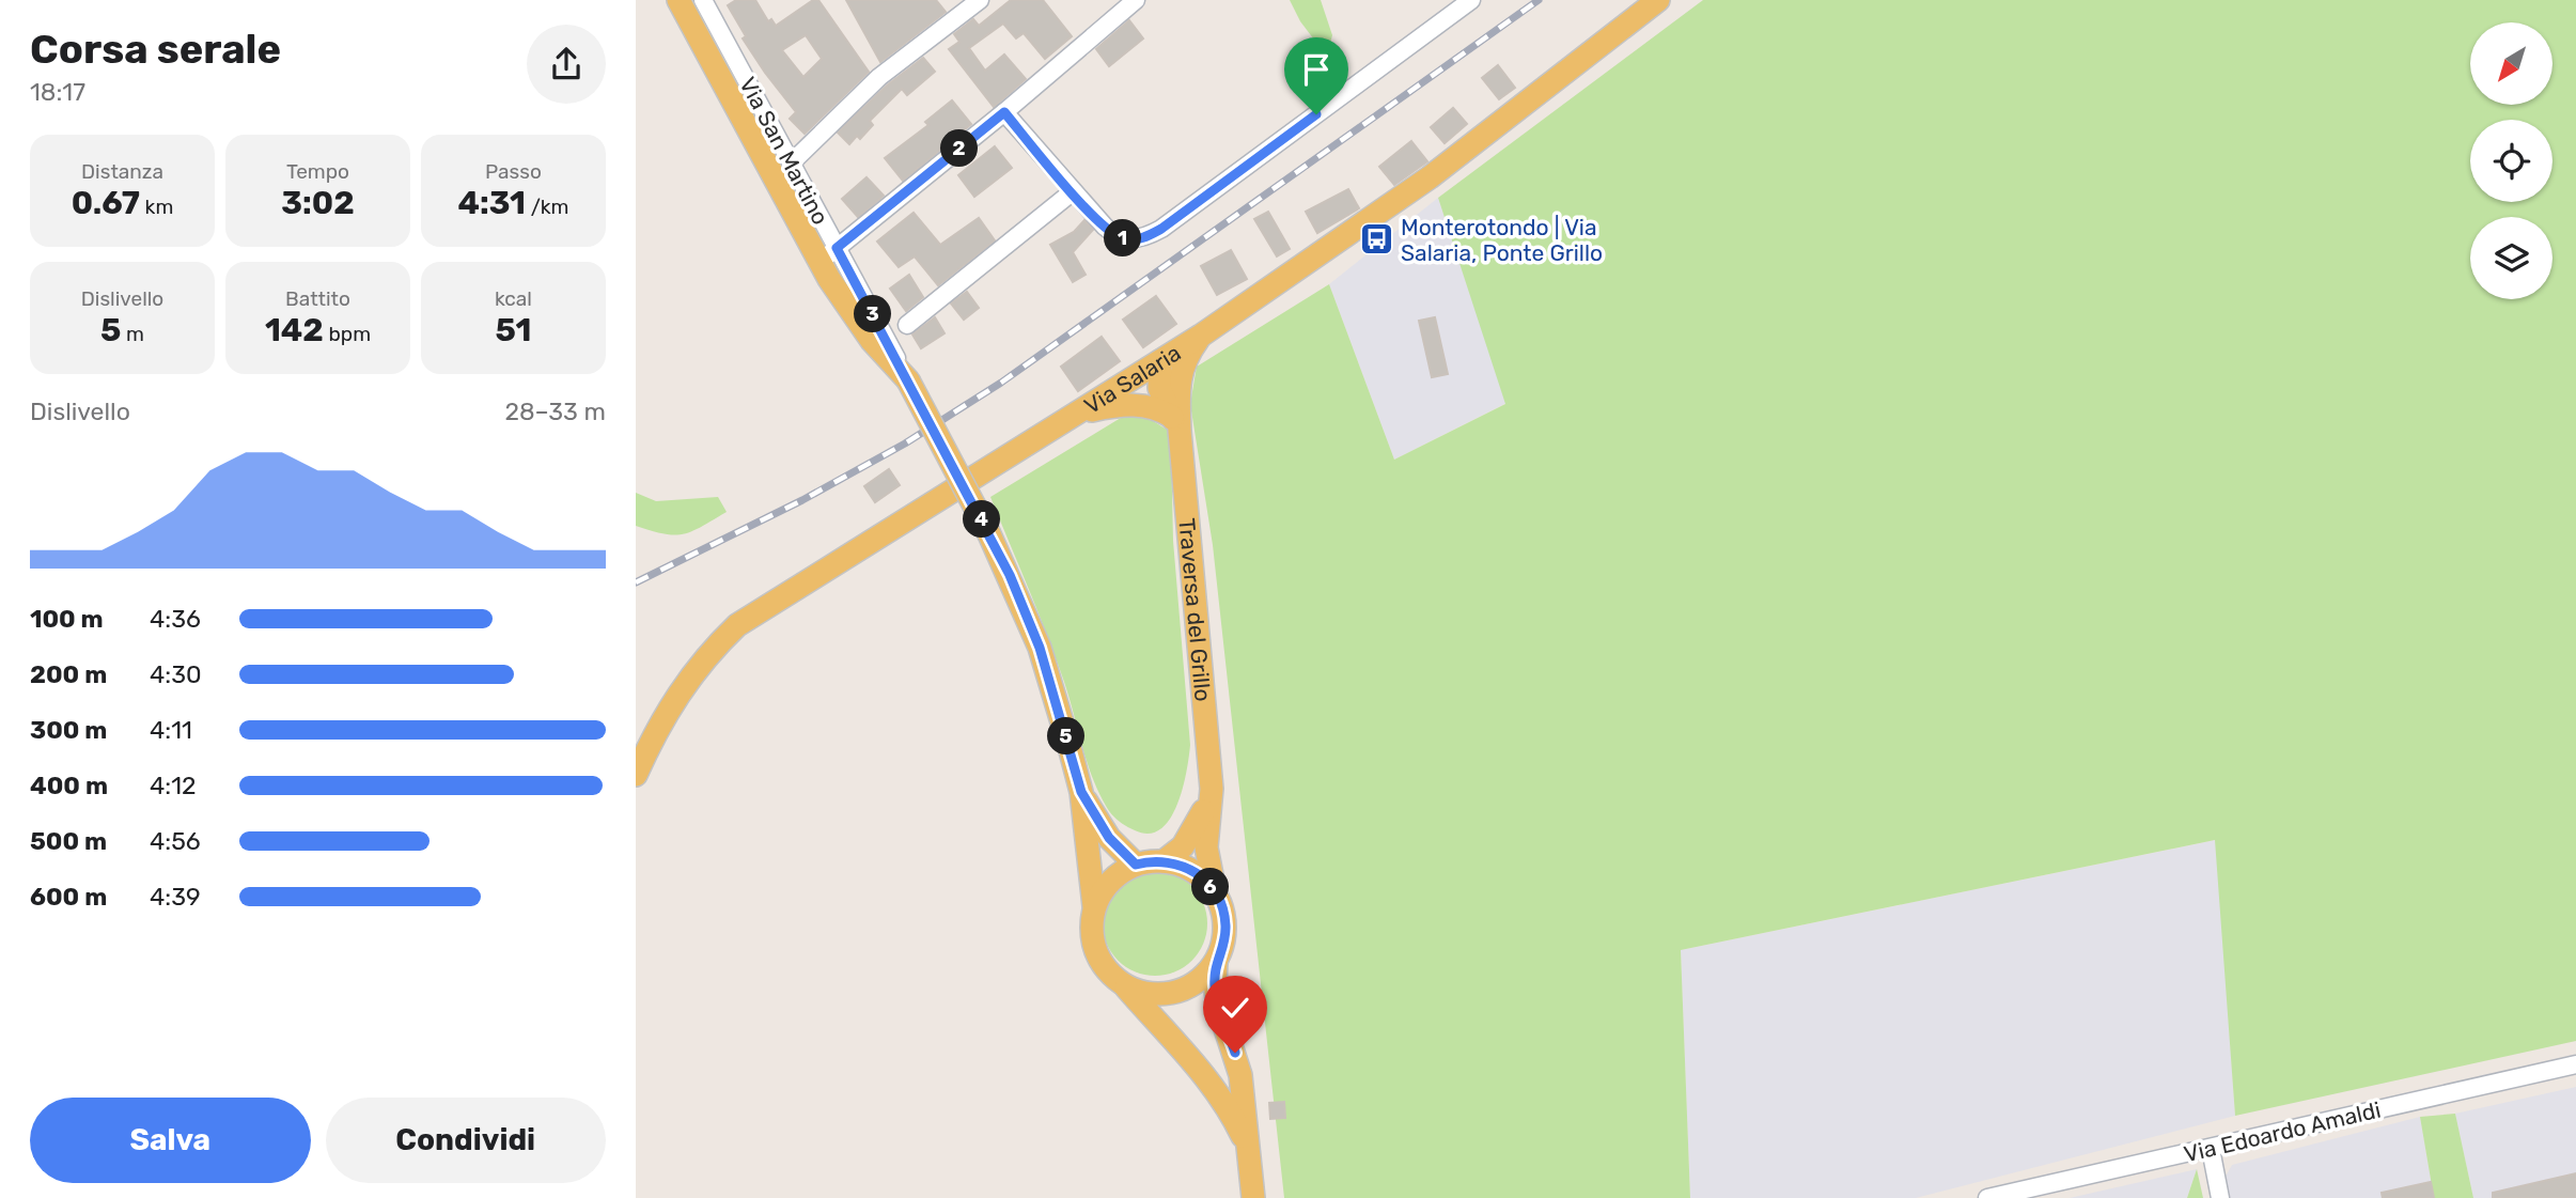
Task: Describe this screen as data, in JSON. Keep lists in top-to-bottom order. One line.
{"streets":{"main road":["Via Salaria","Traversa del Grillo"],"street":["Via San Martino","Via Edoardo Amaldi"]},"places":{"bus stop":["Monterotondo | Via Salaria, Ponte Grillo"]},"north":"bottom left","page":{"heading":["Corsa serale","18:17"],"stats":[["Distanza","0.67 km"],["Tempo","3:02"],["Passo","4:31 /km"],["Dislivello","5 m"],["Battito","142 bpm"],["kcal","51"]],"pins":["2","1","3","4","5","6"],"chart":["Dislivello","28–33 m"],"list":[{"name":"100 m","note":"4:36"},{"name":"200 m","note":"4:30"},{"name":"300 m","note":"4:11"},{"name":"400 m","note":"4:12"},{"name":"500 m","note":"4:56"},{"name":"600 m","note":"4:39"}],"buttons":["Salva","Condividi"]}}
